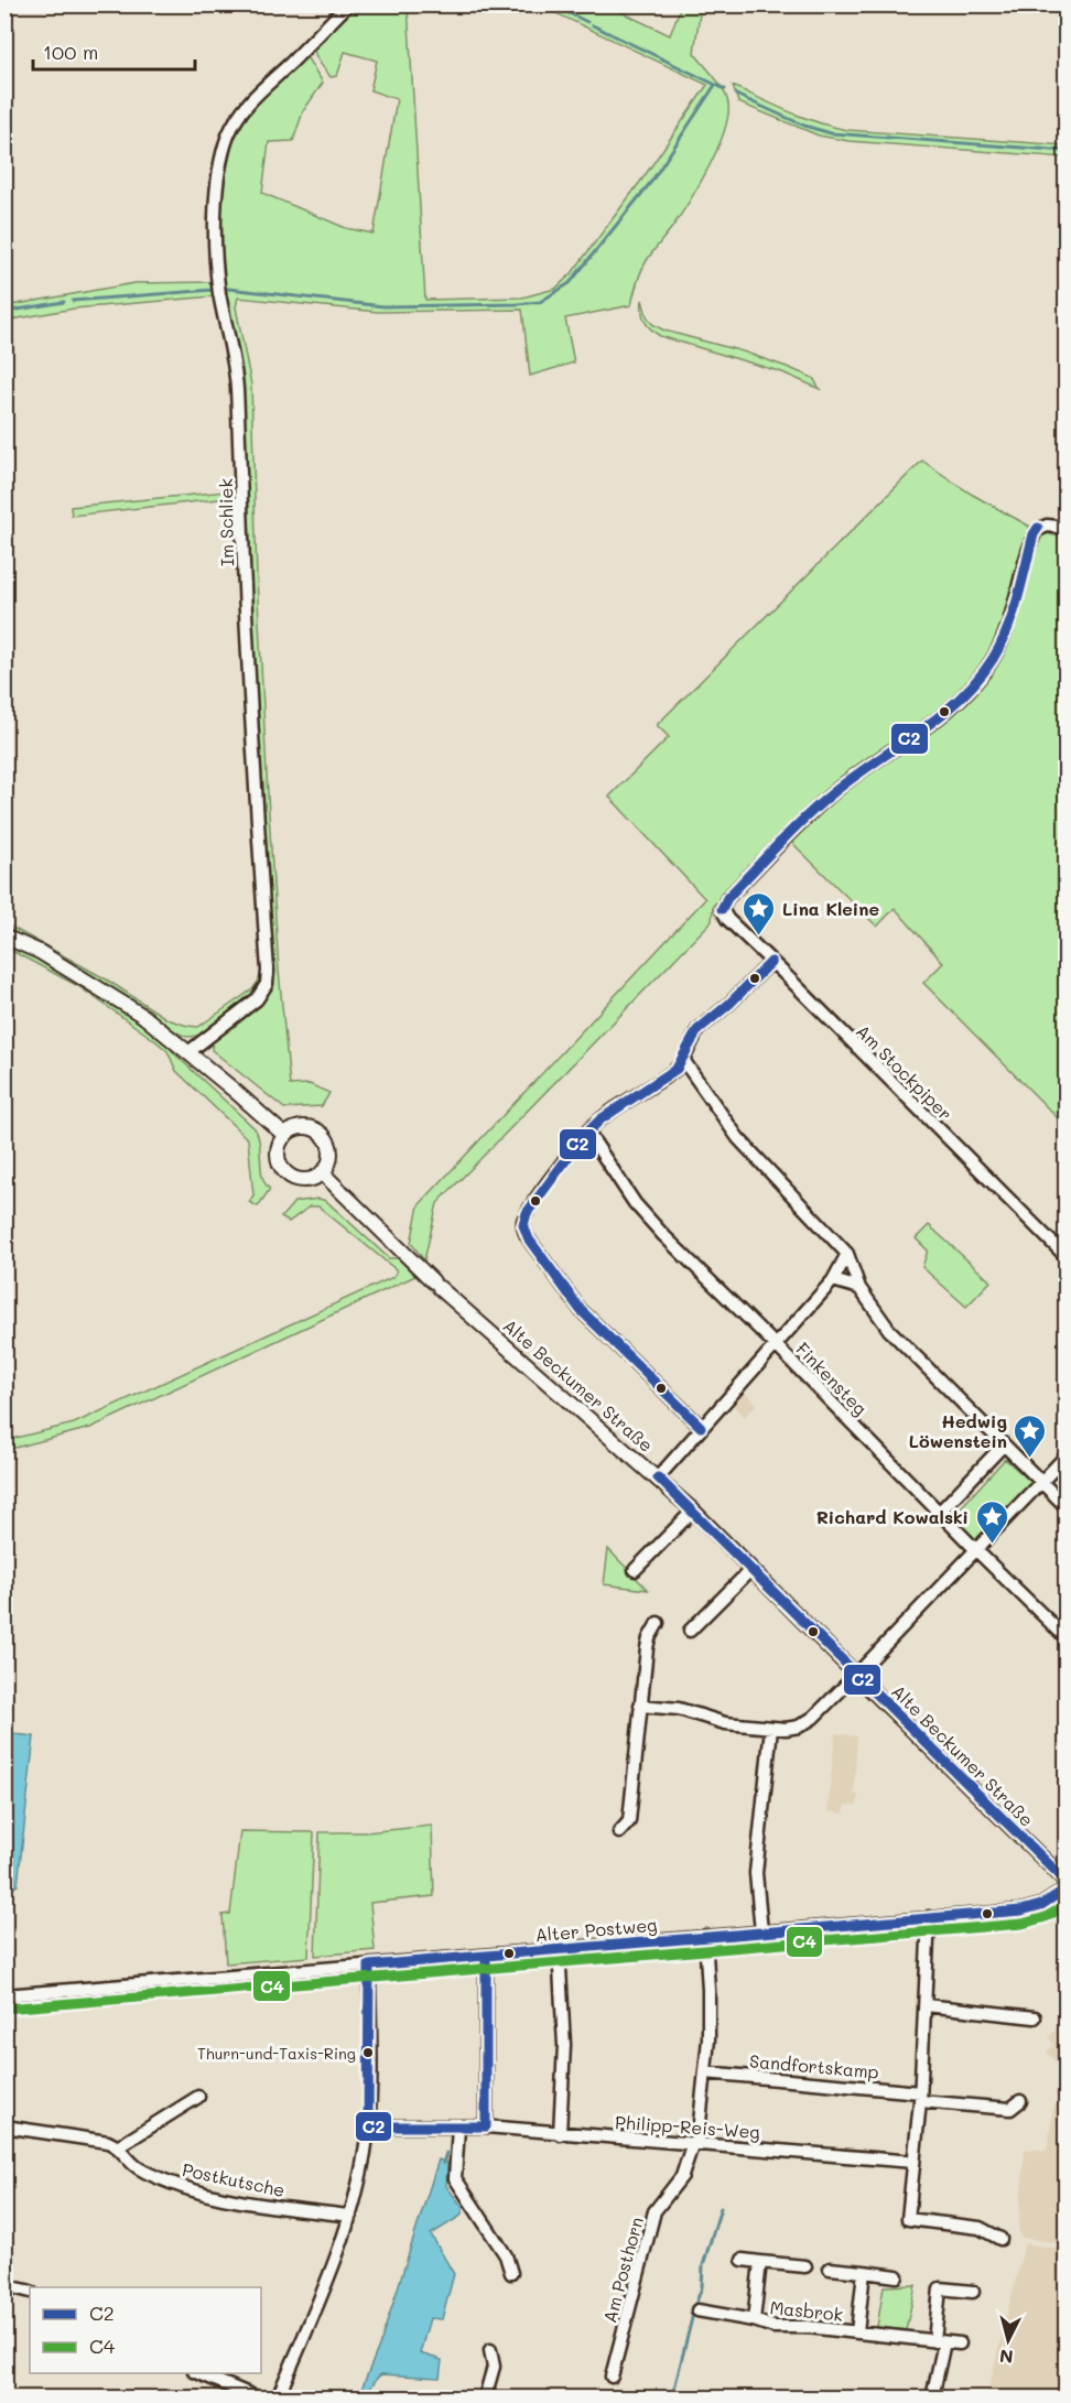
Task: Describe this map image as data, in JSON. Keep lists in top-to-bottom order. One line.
{"streets":{"street":["Im Schliek","Am Stockpiper","Finkensteg","Alte Beckumer Straße","Alter Postweg","Sandfortskamp","Philipp-Reis-Weg","Postkutsche","Am Posthorn","Masbrok"]},"crossings":[["Alter Postweg","Am Posthorn"],["Sandfortskamp","Am Posthorn"],["Philipp-Reis-Weg","Am Posthorn"]],"places":{"place":["Lina Kleine","Hedwig Löwenstein","Richard Kowalski"],"other":["Thurn-und-Taxis-Ring"]},"lines":["transit line C2","transit line C4"],"legend":["C2","C4"],"scale_bar":"100 m","north":"bottom"}
